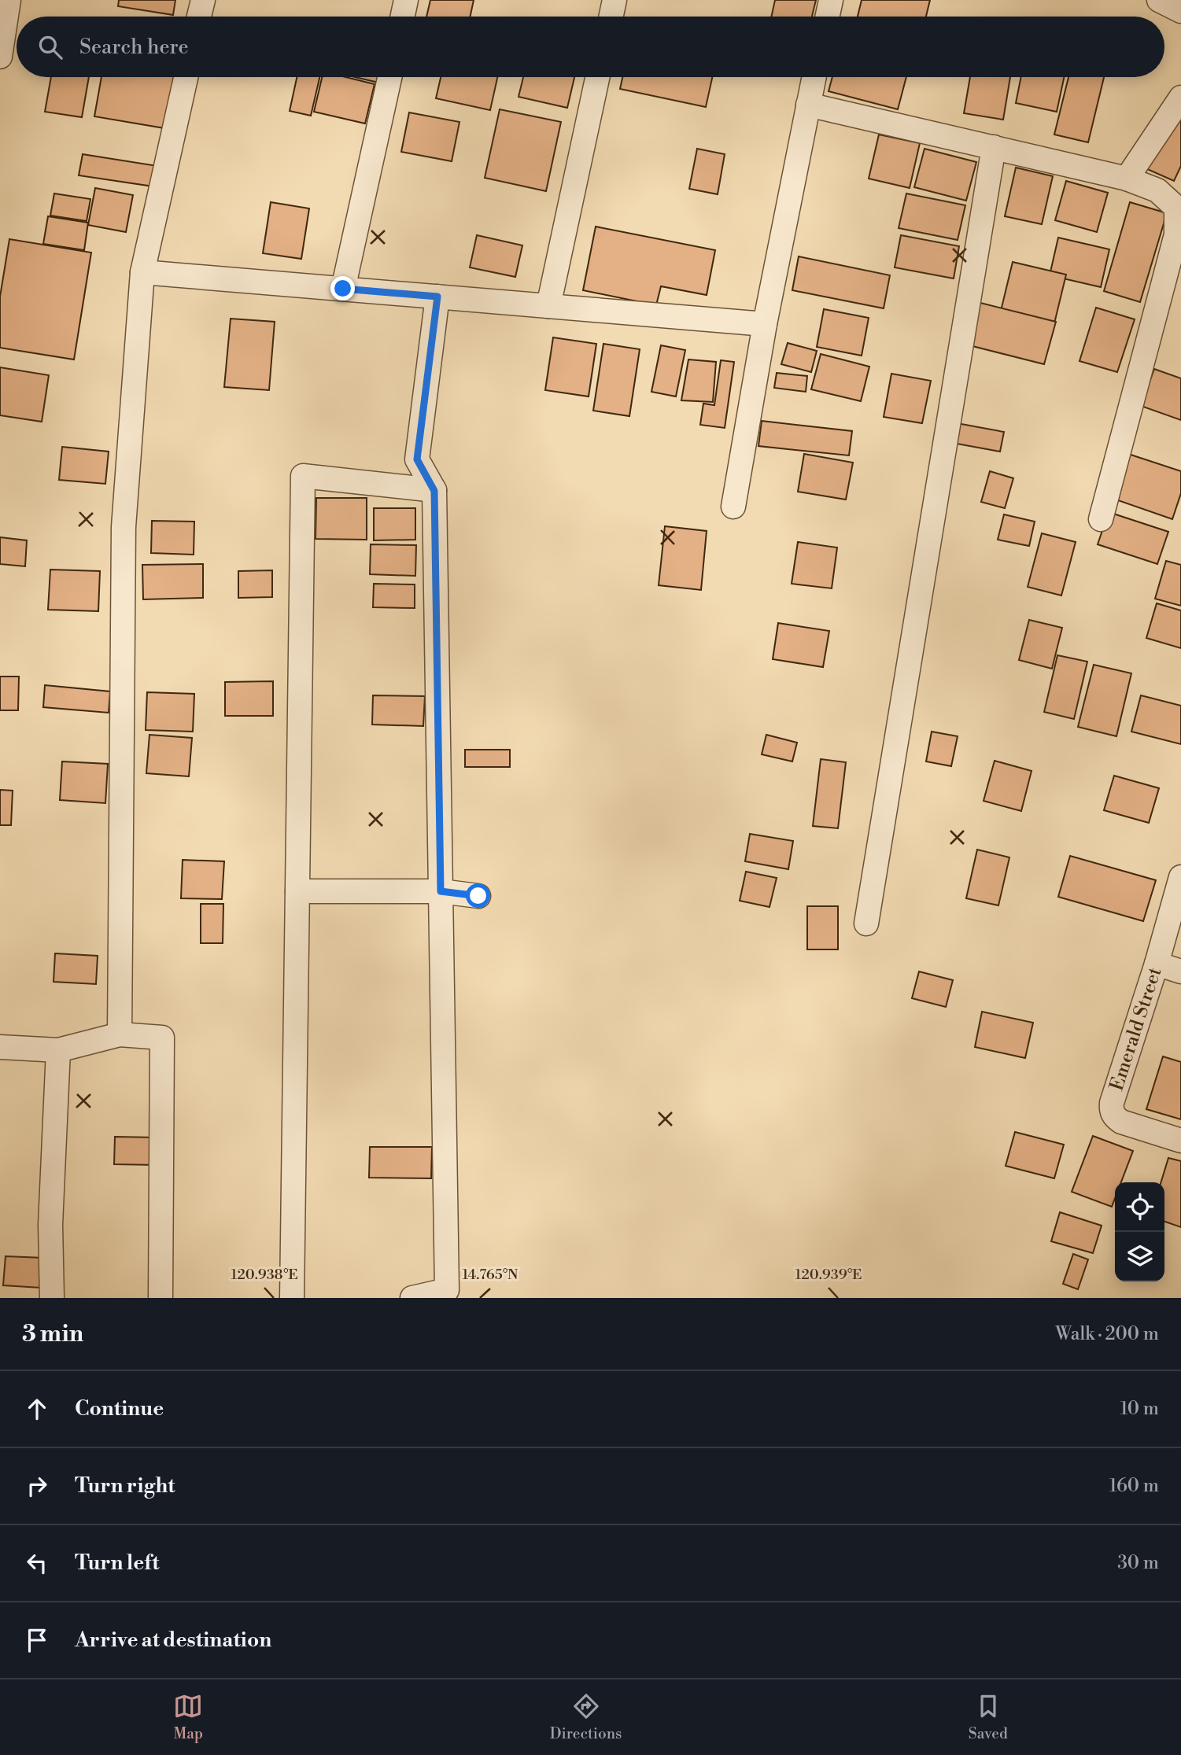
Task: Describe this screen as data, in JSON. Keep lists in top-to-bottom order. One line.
{"streets":{"street":["Emerald Street"]},"page":{"search":"Search here","heading":["3 min","Walk · 200 m"],"list":[["Continue","10 m"],["Turn right","160 m"],["Turn left","30 m"],"Arrive at destination"],"nav":["Map","Directions","Saved"]},"coordinates":["120.938°E","120.939°E","14.765°N"]}
